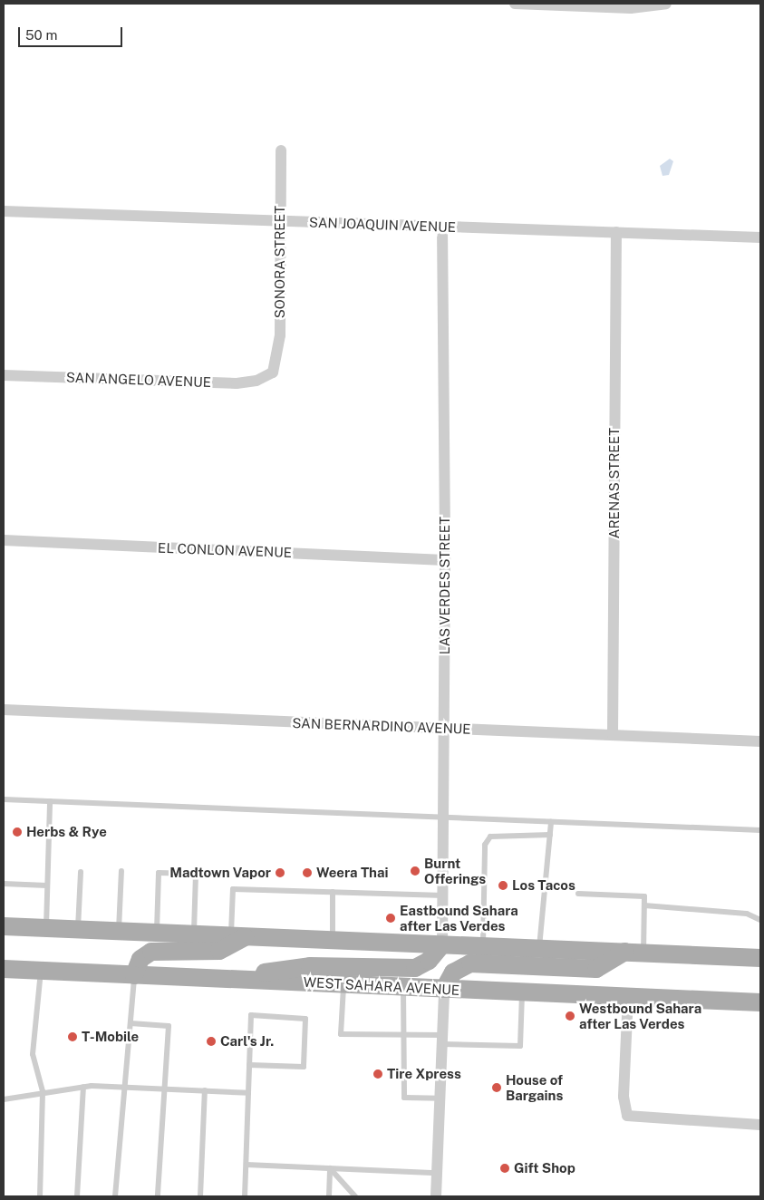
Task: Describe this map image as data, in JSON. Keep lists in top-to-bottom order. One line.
{"streets":{"main road":["WEST SAHARA AVENUE"],"street":["SAN JOAQUIN AVENUE","SONORA STREET","SAN ANGELO AVENUE","ARENAS STREET","EL CONLON AVENUE","LAS VERDES STREET","SAN BERNARDINO AVENUE"]},"crossings":[["SAN JOAQUIN AVENUE","SONORA STREET"],["SAN JOAQUIN AVENUE","ARENAS STREET"],["SAN JOAQUIN AVENUE","LAS VERDES STREET"],["SONORA STREET","SAN ANGELO AVENUE"],["ARENAS STREET","SAN BERNARDINO AVENUE"],["EL CONLON AVENUE","LAS VERDES STREET"],["LAS VERDES STREET","SAN BERNARDINO AVENUE"]],"places":["Herbs & Rye","Burnt Offerings","Madtown Vapor","Weera Thai","Los Tacos","Eastbound Sahara after Las Verdes","Westbound Sahara after Las Verdes","T-Mobile","Carl's Jr.","Tire Xpress","House of Bargains","Gift Shop"],"scale_bar":"50 m"}
